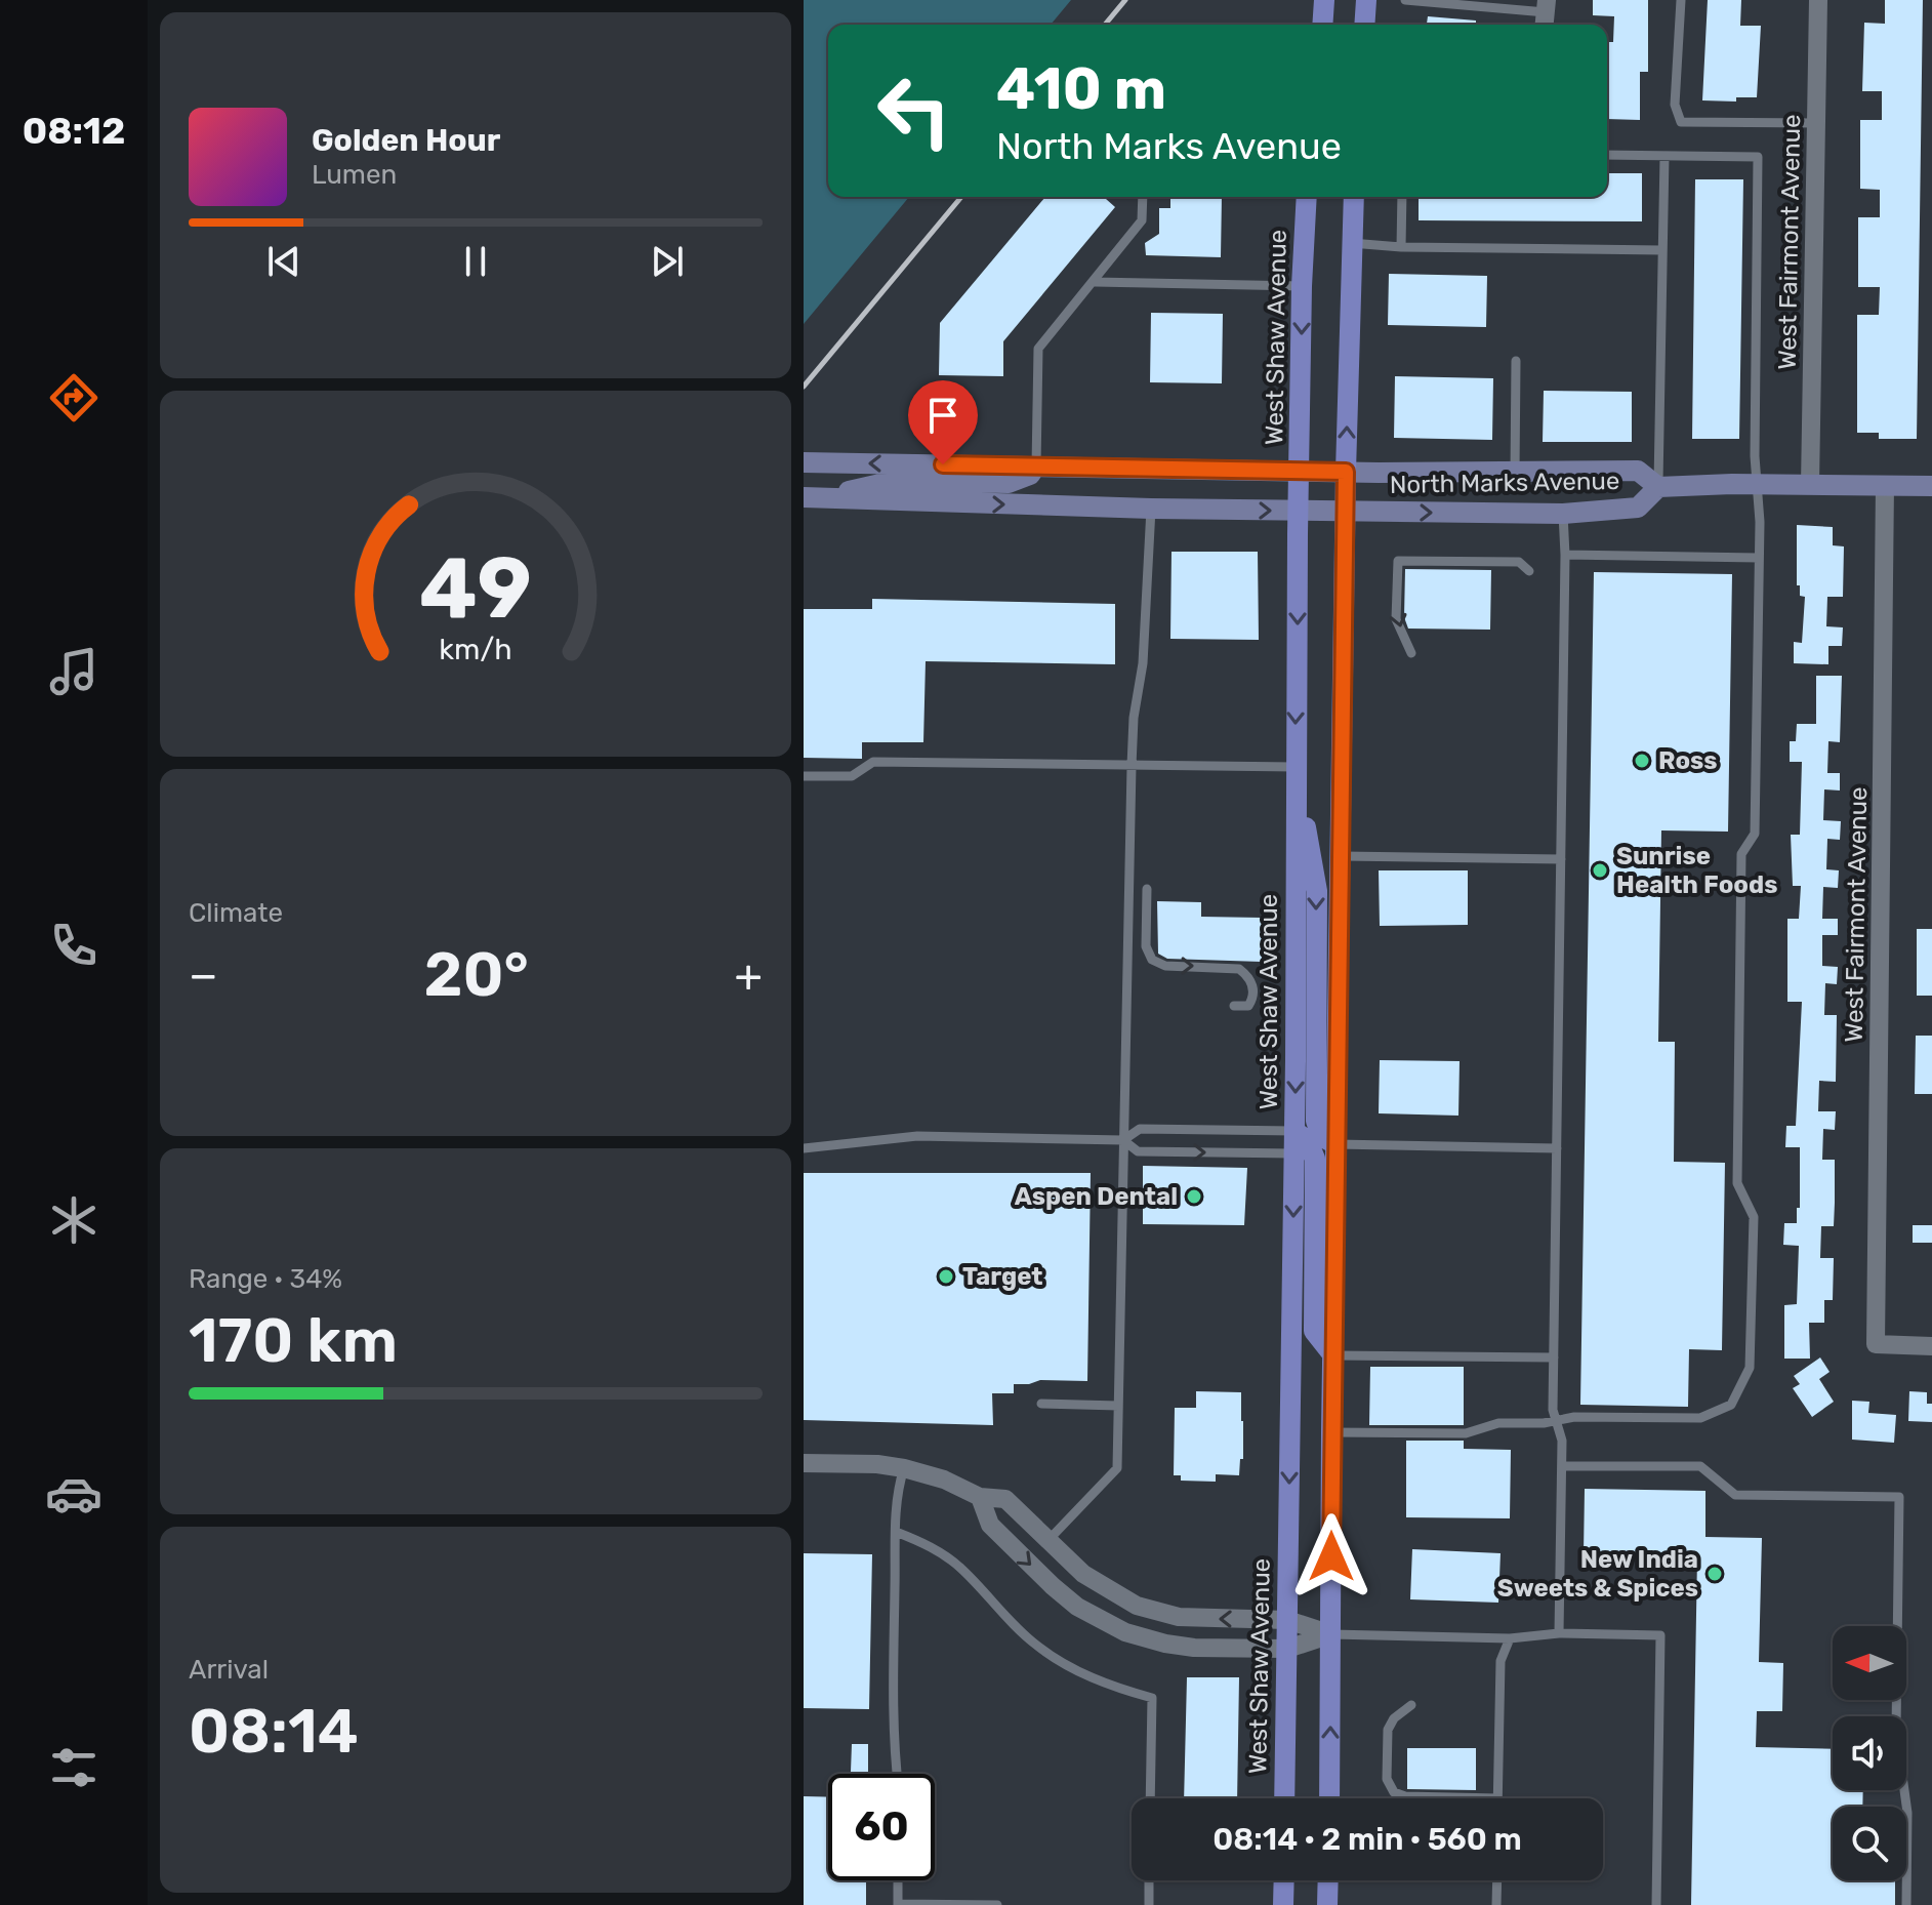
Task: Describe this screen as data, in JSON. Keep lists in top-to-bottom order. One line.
{"streets":{"main road":["West Shaw Avenue","North Marks Avenue"],"street":["West Fairmont Avenue"]},"crossings":[["West Fairmont Avenue","North Marks Avenue"],["West Shaw Avenue","North Marks Avenue"]],"places":["Ross","Sunrise Health Foods","Aspen Dental","Target","New India Sweets & Spices"],"north":"left","page":{"tabs":"08:12","turn":["410 m","North Marks Avenue"],"song":["Golden Hour","Lumen"],"tile":["Climate",["Range · 34%","170 km"],["Arrival","08:14"]],"heat":["−","20°","+"],"limit":"60","trip":"08:14 · 2 min · 560 m","gauge":["49","km/h"]}}
